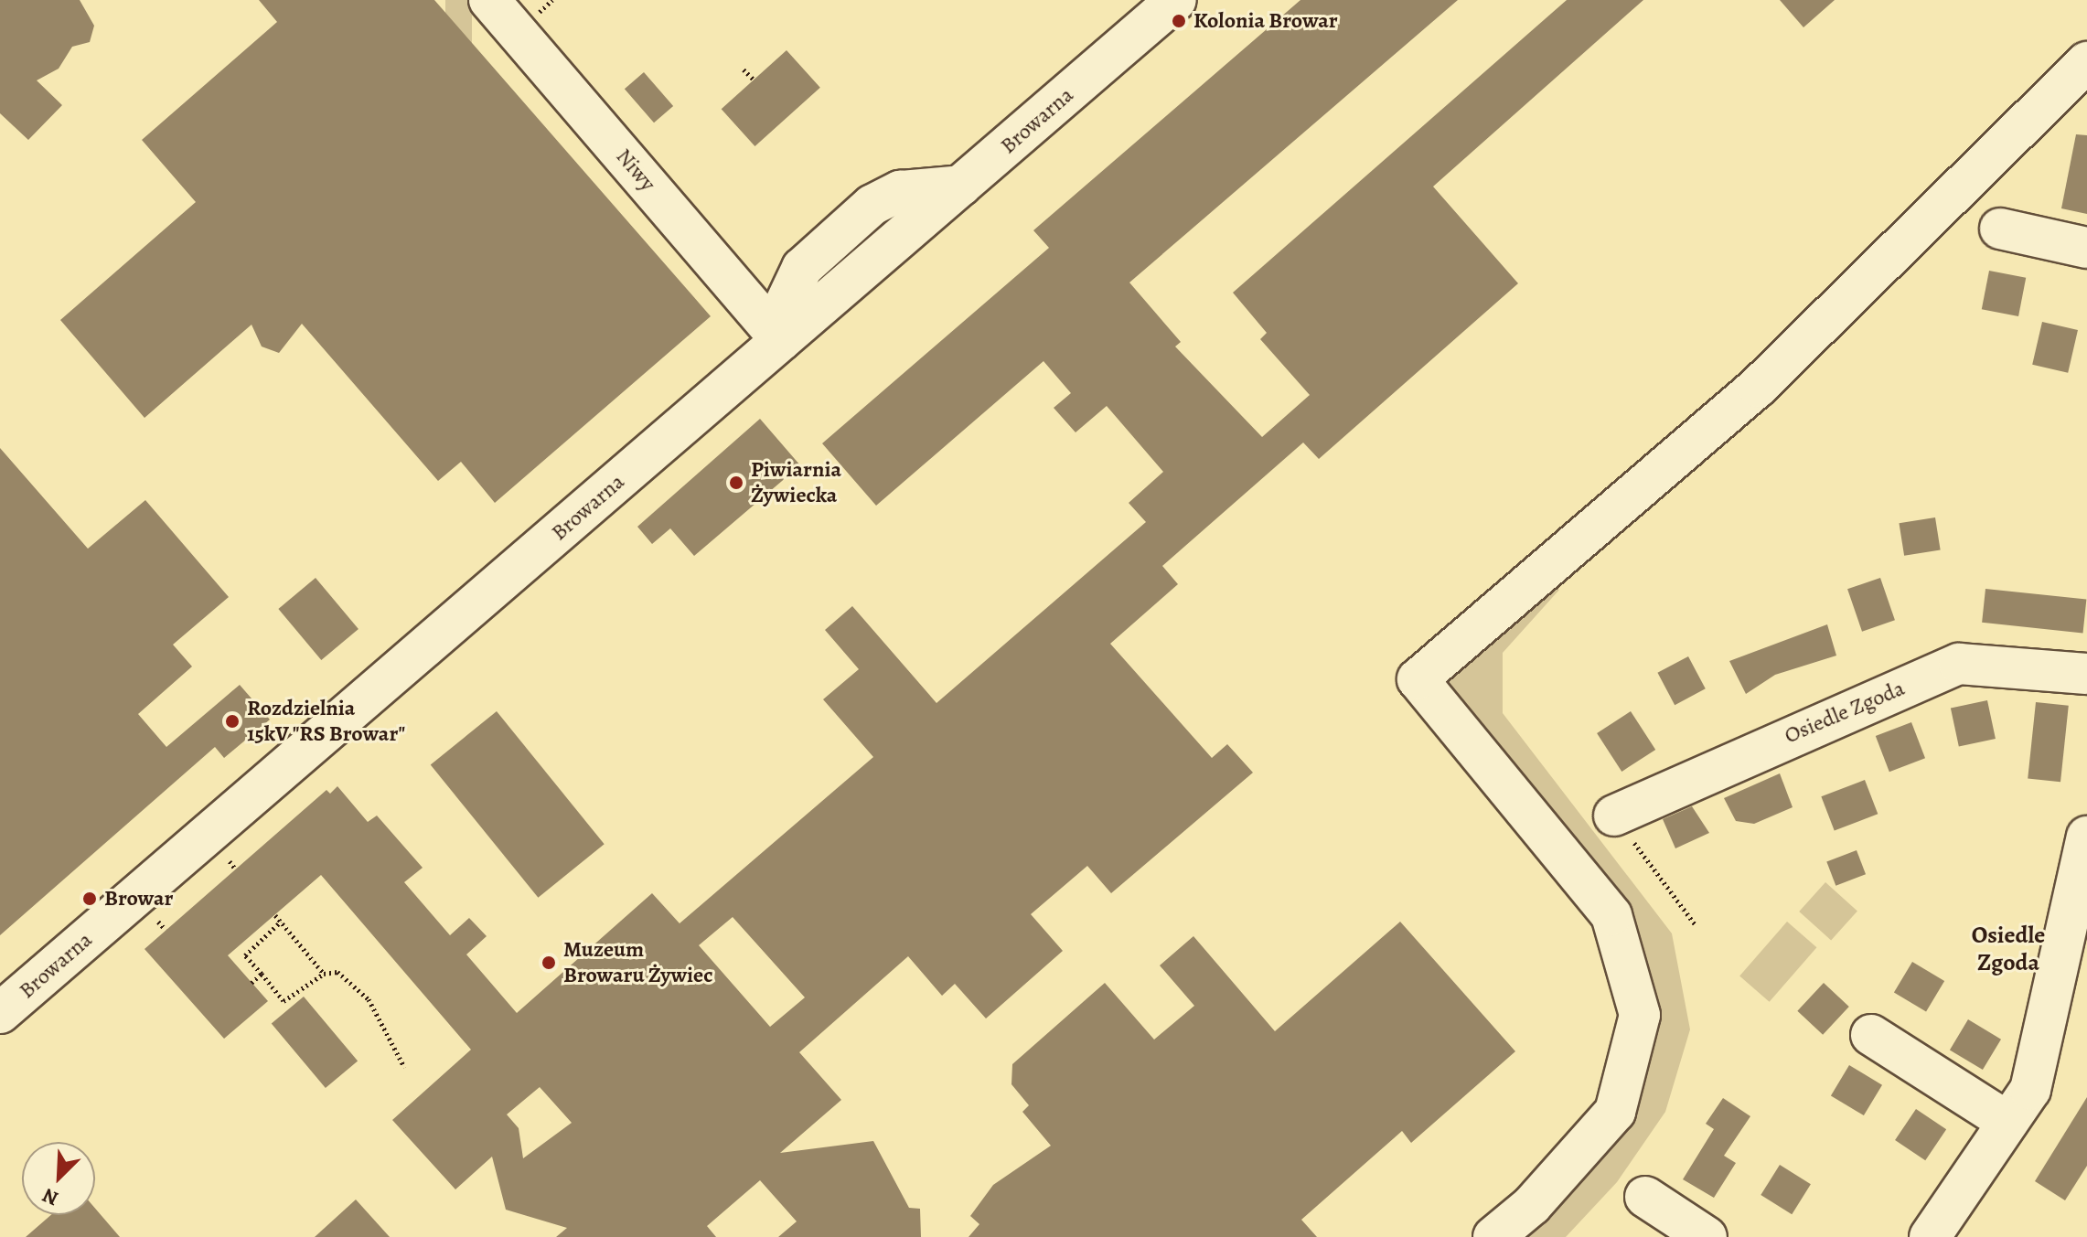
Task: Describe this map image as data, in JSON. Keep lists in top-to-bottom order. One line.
{"streets":{"street":["Browarna","Niwy","Osiedle Zgoda"]},"crossings":[["Browarna","Niwy"]],"districts":["Osiedle Zgoda"],"places":["Kolonia Browar","Piwiarnia Żywiecka","Rozdzielnia 15kV \"RS Browar\"","Browar","Muzeum Browaru Żywiec"],"north":"bottom left"}
